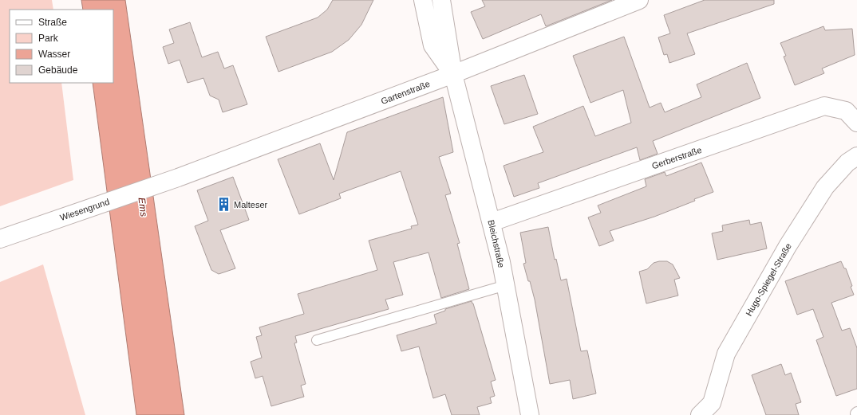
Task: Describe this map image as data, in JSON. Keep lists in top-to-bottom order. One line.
{"streets":{"street":["Gartenstraße","Gerberstraße","Wiesengrund","Bleichstraße","Hugo-Spiegel-Straße"]},"crossings":[["Gartenstraße","Wiesengrund"],["Gartenstraße","Bleichstraße"],["Gerberstraße","Bleichstraße"]],"water":["Ems"],"places":{"building":["Malteser"]},"legend":["Straße","Park","Wasser","Gebäude"]}
